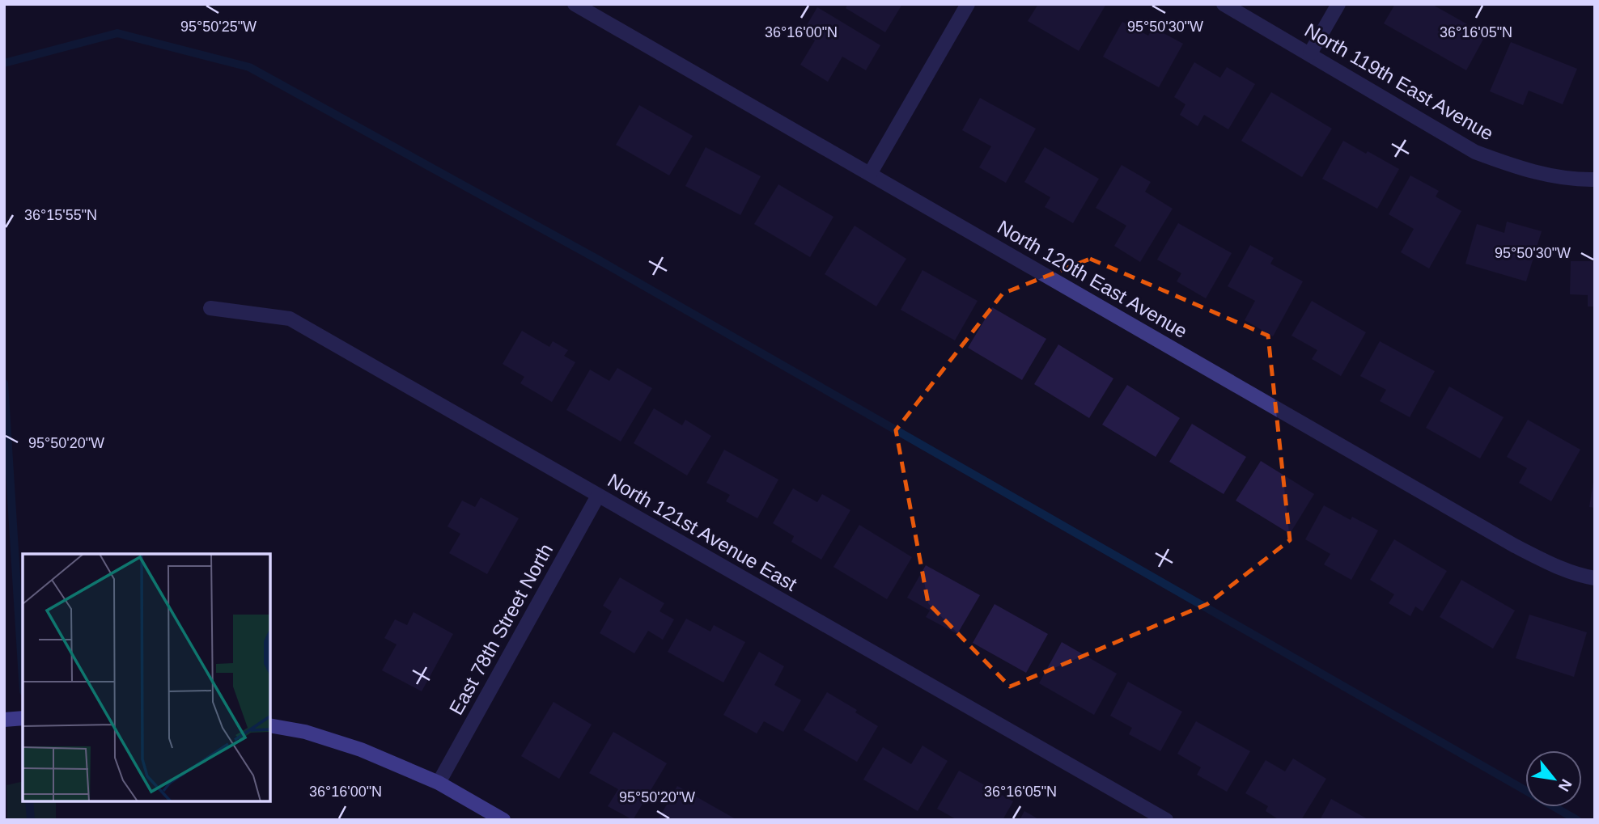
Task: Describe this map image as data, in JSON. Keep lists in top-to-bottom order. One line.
{"streets":{"street":["North 119th East Avenue","North 120th East Avenue","North 121st Avenue East","East 78th Street North"]},"crossings":[["North 121st Avenue East","East 78th Street North"]],"north":"bottom right","coordinates":["95°50'25\"W","95°50'30\"W","36°16'05\"N","36°16'00\"N","36°15'55\"N","95°50'20\"W"]}
